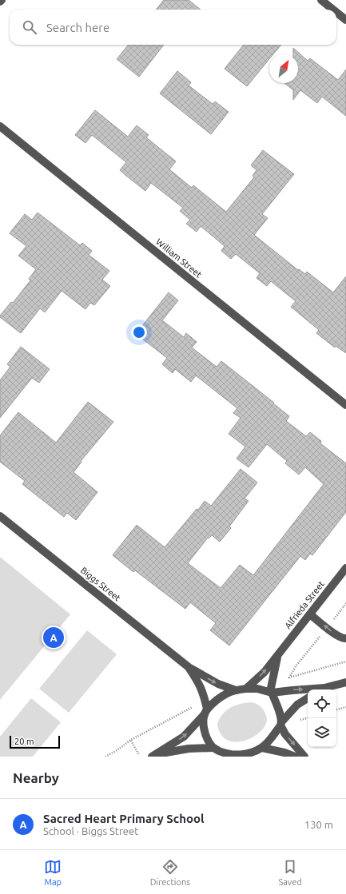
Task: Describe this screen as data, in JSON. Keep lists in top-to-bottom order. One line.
{"streets":{"street":["William Street","Biggs Street","Alfrieda Street"]},"crossings":[["Biggs Street","Alfrieda Street"]],"scale_bar":"20 m","north":"top right","page":{"search":"Search here","pins":"A","scale":"20 m","heading":"Nearby","list":[{"mark":"A","name":"Sacred Heart Primary School","note":"School · Biggs Street","value":"130 m"}],"nav":["Map","Directions","Saved"]}}
